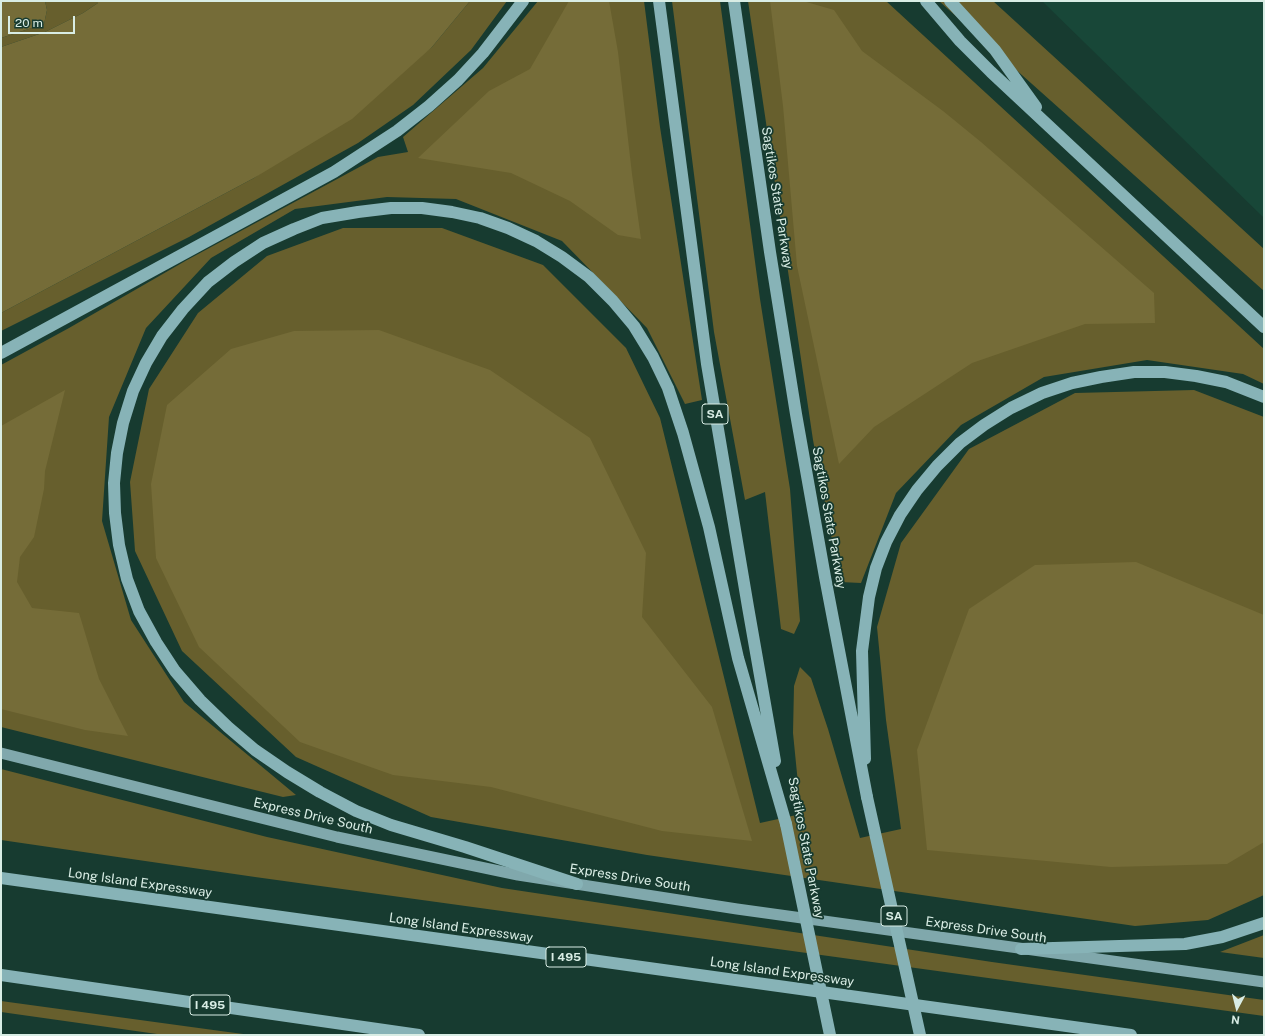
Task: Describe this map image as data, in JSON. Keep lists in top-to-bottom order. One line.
{"streets":{"highway":["Sagtikos State Parkway","SA","Express Drive South","Long Island Expressway","I 495"]},"scale_bar":"20 m","north":"bottom"}
